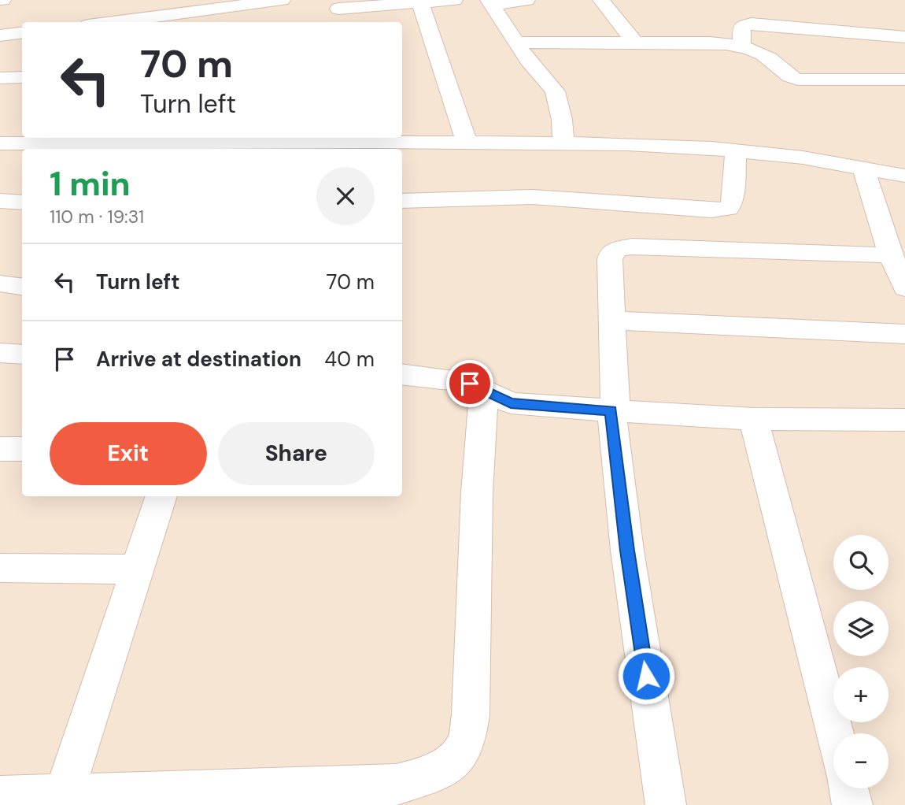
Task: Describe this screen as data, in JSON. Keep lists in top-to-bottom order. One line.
{"page":{"turn":["70 m","Turn left"],"heading":["1 min","110 m · 19:31"],"list":[{"name":"Turn left","value":"70 m"},{"name":"Arrive at destination","value":"40 m"}],"buttons":["Exit","Share"],"map_buttons":["+","−"]}}
